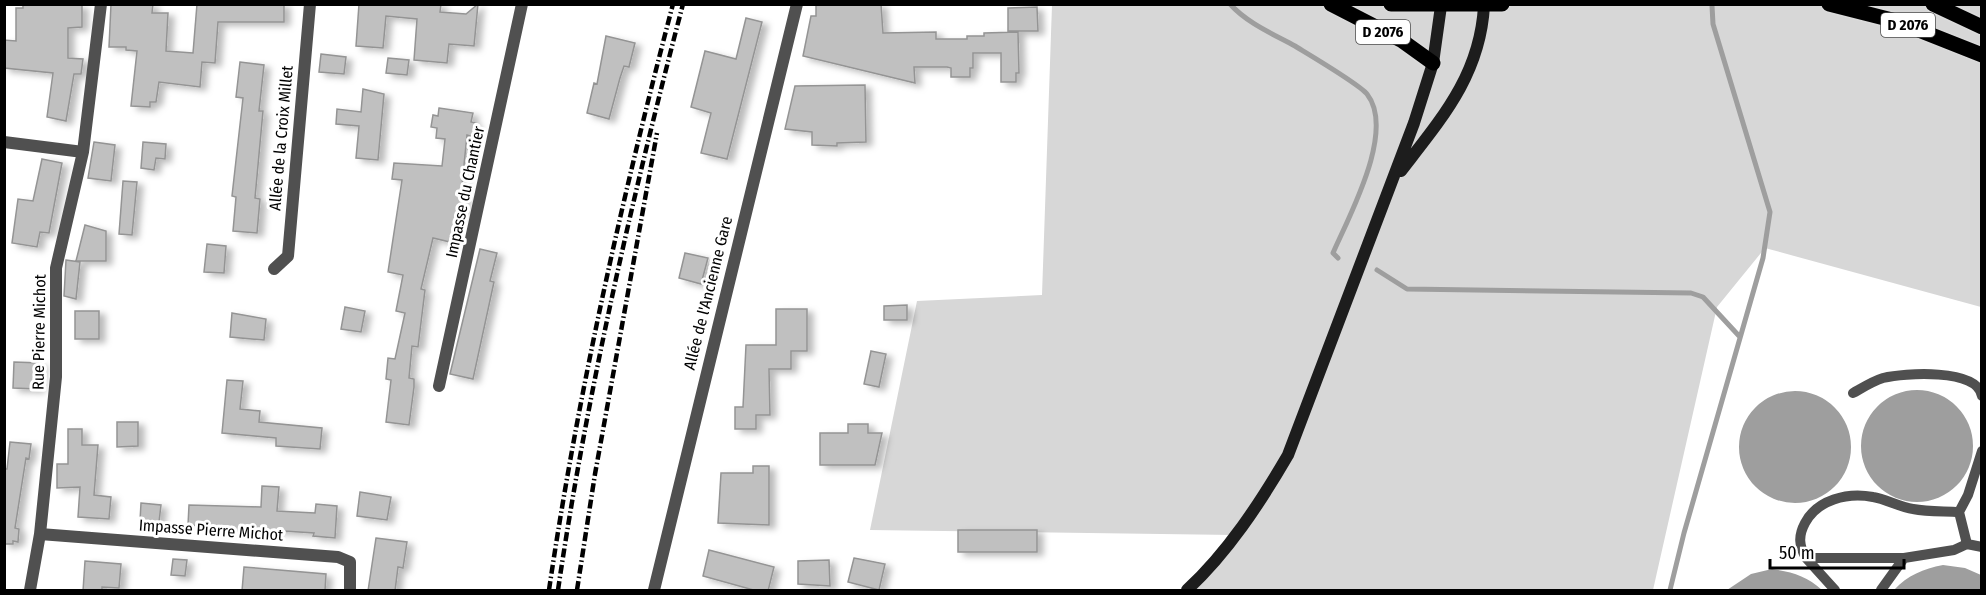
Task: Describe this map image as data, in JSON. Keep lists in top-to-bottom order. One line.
{"streets":{"main road":["D 2076"],"street":["Allée de la Croix Millet","Impasse du Chantier","Allée de l'Ancienne Gare","Rue Pierre Michot","Impasse Pierre Michot"]},"crossings":[["Rue Pierre Michot","Impasse Pierre Michot"]],"scale_bar":"50 m"}
